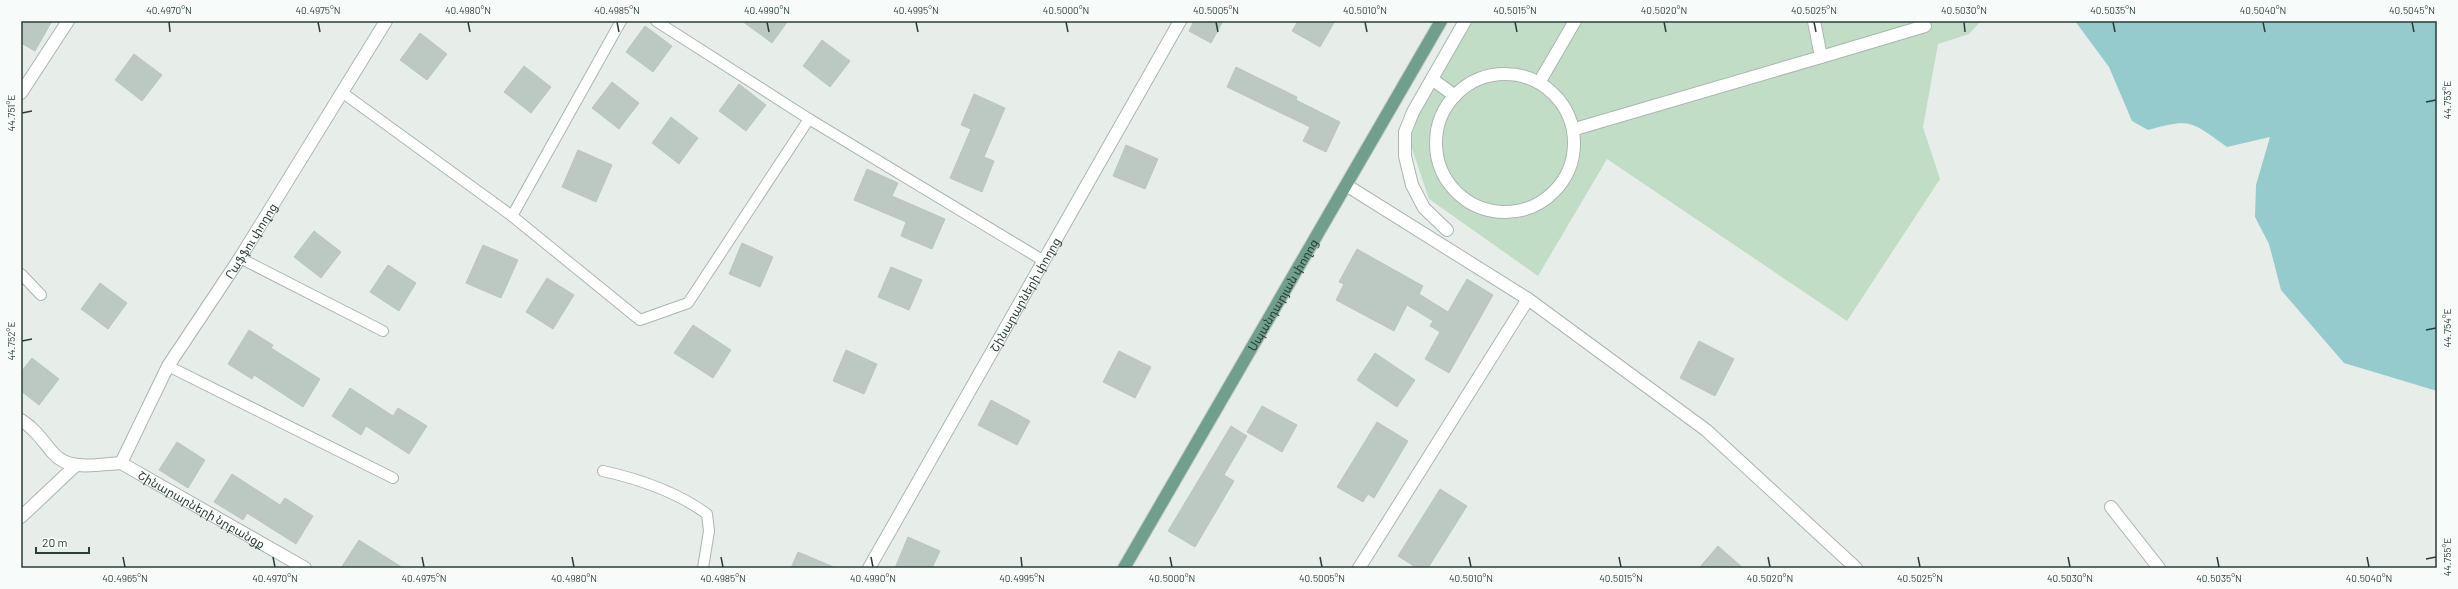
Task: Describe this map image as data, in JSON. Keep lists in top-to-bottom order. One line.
{"streets":{"main road":["Սպանդարյան փողոց"],"street":["Րաֆֆու փողոց","Շինարարների փողոց","Շինարարների նրբանցք"]},"crossings":[["Րաֆֆու փողոց","Շինարարների նրբանցք"]],"scale_bar":"20 m","coordinates":["40.4970°N","40.4975°N","40.4980°N","40.4985°N","40.4990°N","40.4995°N","40.5000°N","40.5005°N","40.5010°N","40.5015°N","40.5020°N","40.5025°N","40.5030°N","40.5035°N","40.5040°N","40.5045°N","44.753°E","44.751°E","44.754°E","44.752°E","44.755°E","40.4965°N"]}
